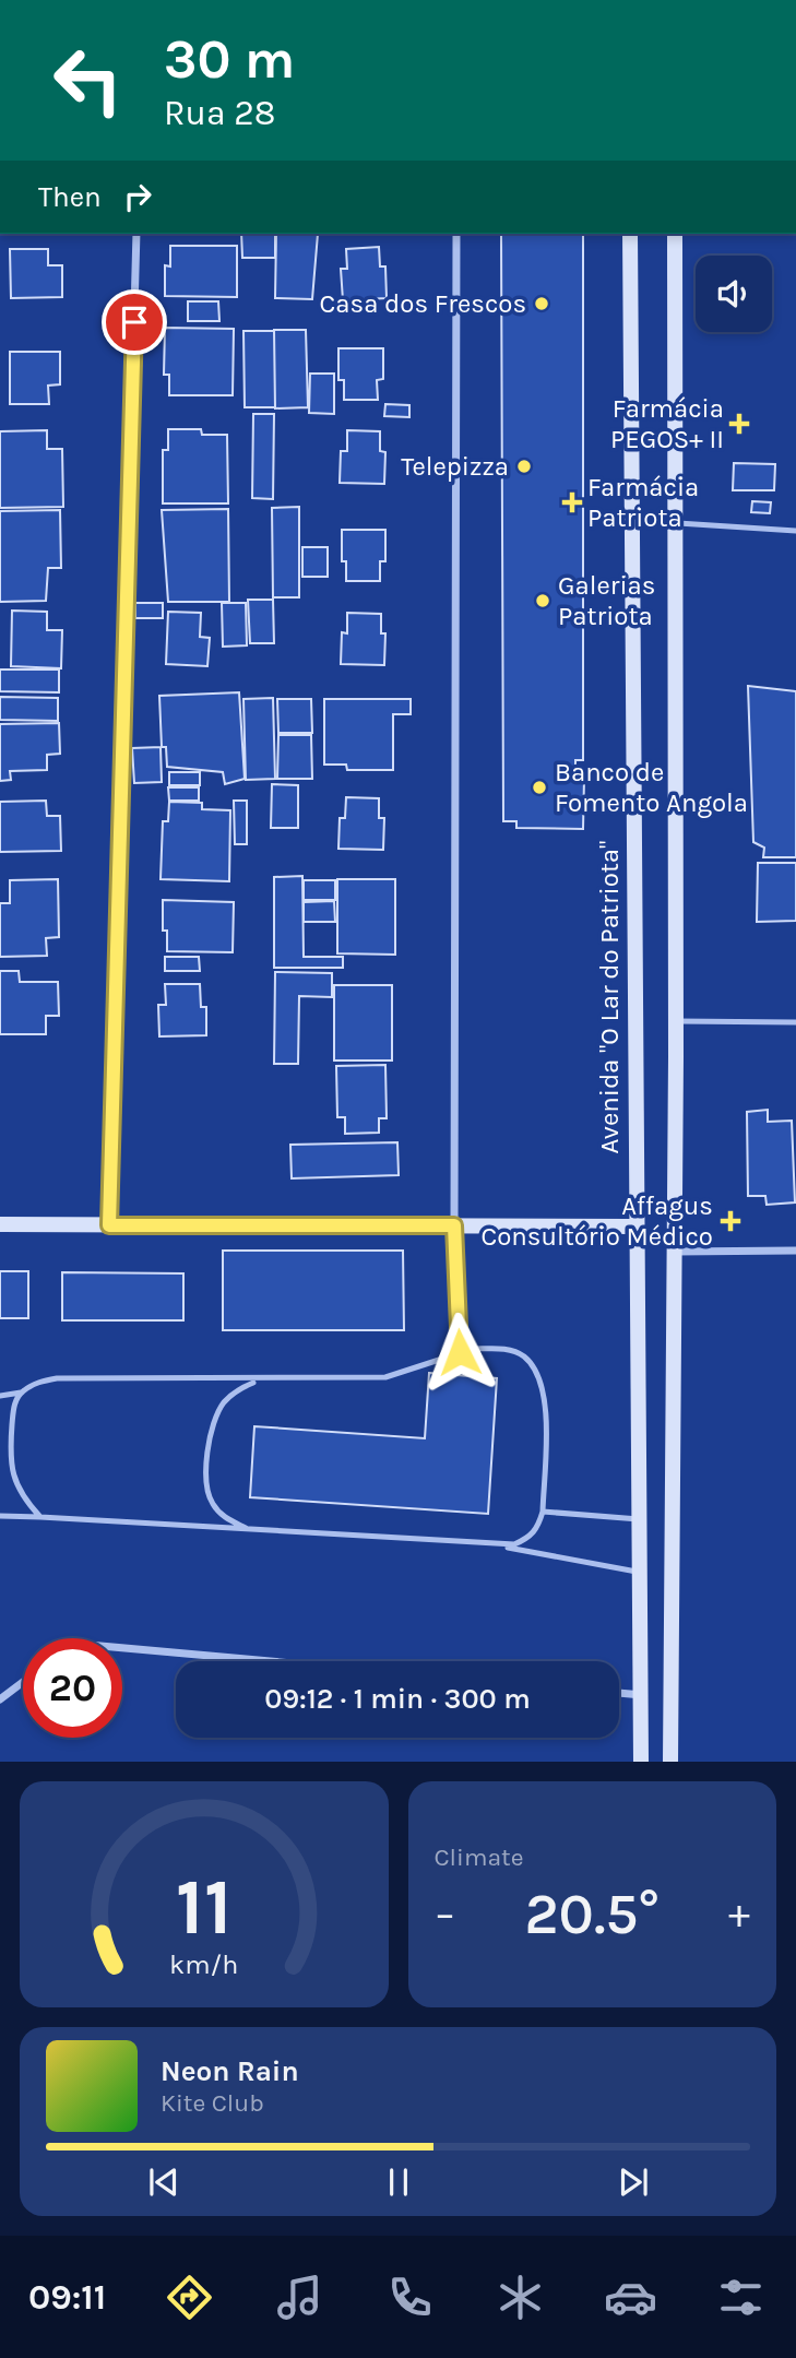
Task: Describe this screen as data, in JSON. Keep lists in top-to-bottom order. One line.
{"streets":{"main road":["Avenida \"O Lar do Patriota\""]},"places":{"other":["Casa dos Frescos","Telepizza","Galerias Patriota","Banco de Fomento Angola"],"health":["Farmácia PEGOS+ II","Farmácia Patriota","Affagus Consultório Médico"]},"page":{"turn":["30 m","Rua 28"],"then":"Then","limit":"20","trip":"09:12 · 1 min · 300 m","tile":"Climate","heat":["−","20.5°","+"],"song":["Neon Rain","Kite Club"],"tabs":"09:11","gauge":["11","km/h"]}}
